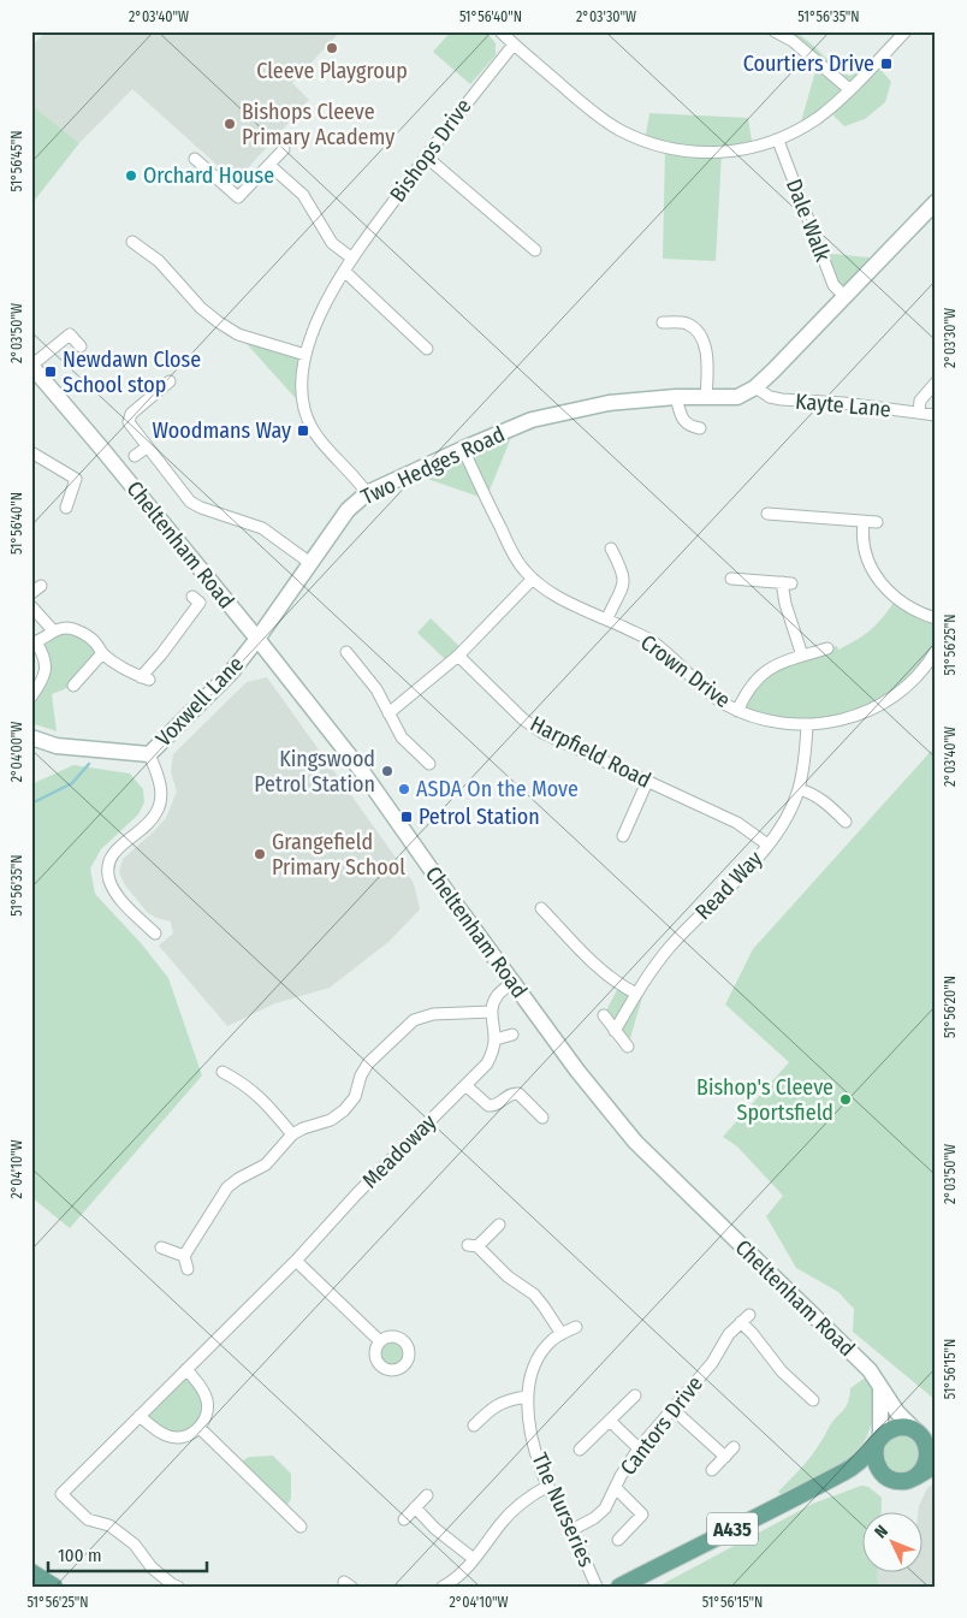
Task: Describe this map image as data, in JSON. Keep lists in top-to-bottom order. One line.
{"streets":{"main road":["A435"],"street":["Bishops Drive","Dale Walk","Kayte Lane","Two Hedges Road","Cheltenham Road","Crown Drive","Voxwell Lane","Harpfield Road","Read Way","Meadoway","Cantors Drive","The Nurseries"]},"crossings":[["Bishops Drive","Two Hedges Road"],["Dale Walk","Two Hedges Road"],["Kayte Lane","Two Hedges Road"],["Two Hedges Road","Cheltenham Road"],["Two Hedges Road","Crown Drive"],["Two Hedges Road","Voxwell Lane"],["Cheltenham Road","Voxwell Lane"],["Cheltenham Road","A435"],["Crown Drive","Read Way"],["Harpfield Road","Read Way"],["Cantors Drive","The Nurseries"]],"places":{"other":["Cleeve Playgroup","Bishops Cleeve Primary Academy","Orchard House","Kingswood Petrol Station","ASDA On the Move","Grangefield Primary School","Bishop's Cleeve Sportsfield"],"transit":["Courtiers Drive","Newdawn Close School stop","Woodmans Way","Petrol Station"]},"scale_bar":"100 m","north":"top left","coordinates":["2°03'40\"W","51°56'40\"N","2°03'30\"W","51°56'35\"N","51°56'45\"N","2°03'50\"W","51°56'25\"N","2°04'00\"W","51°56'20\"N","2°04'10\"W","51°56'15\"N"]}
